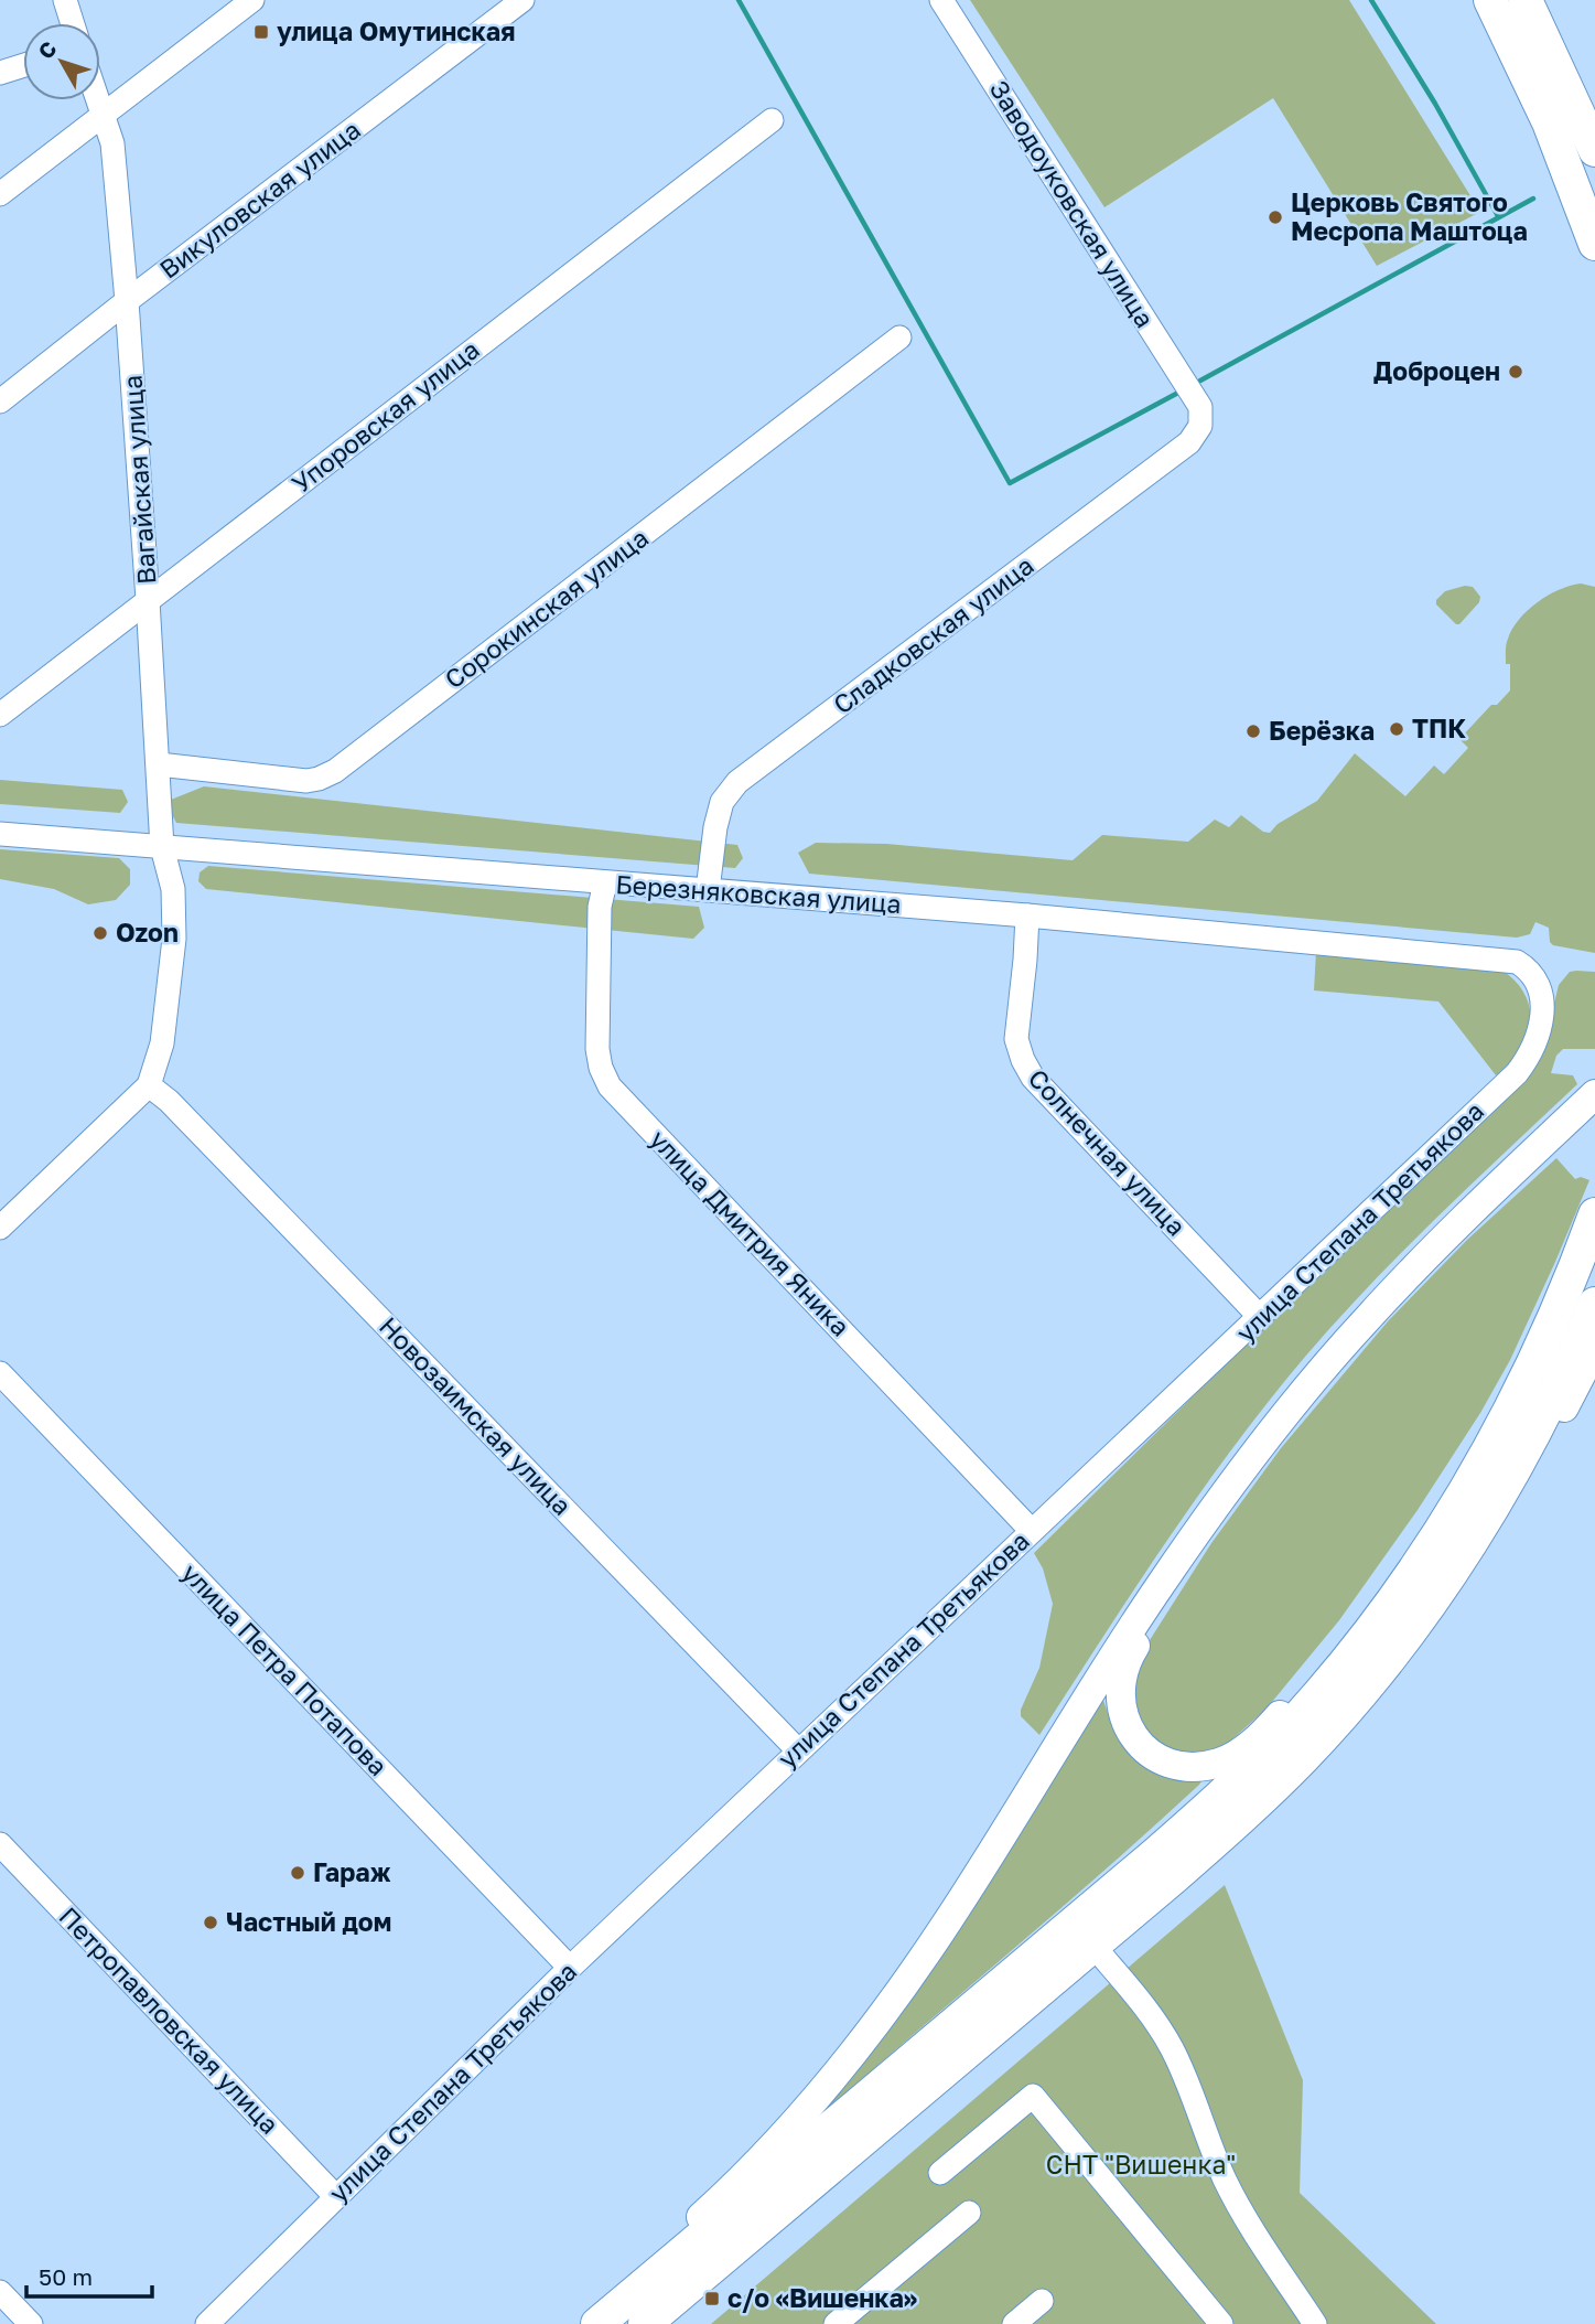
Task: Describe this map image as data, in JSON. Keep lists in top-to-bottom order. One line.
{"streets":{"street":["Викуловская улица","Заводоуковская улица","Упоровская улица","Вагайская улица","Сорокинская улица","Сладковская улица","Березняковская улица","Солнечная улица","улица Степана Третьякова","улица Дмитрия Яника","Новозаимская улица","улица Петра Потапова","Петропавловская улица"]},"crossings":[["Викуловская улица","Вагайская улица"],["Заводоуковская улица","Сладковская улица"],["Упоровская улица","Вагайская улица"],["Вагайская улица","Сорокинская улица"],["Вагайская улица","Березняковская улица"],["Вагайская улица","Новозаимская улица"],["Сладковская улица","Березняковская улица"],["Березняковская улица","Солнечная улица"],["Березняковская улица","улица Степана Третьякова"],["Березняковская улица","улица Дмитрия Яника"],["Солнечная улица","улица Степана Третьякова"],["улица Степана Третьякова","улица Дмитрия Яника"],["улица Степана Третьякова","Новозаимская улица"],["улица Степана Третьякова","улица Петра Потапова"],["улица Степана Третьякова","Петропавловская улица"]],"parks":["СНТ \"Вишенка\""],"places":{"transit":["улица Омутинская","с/о «Вишенка»"],"other":["Церковь Святого Месропа Маштоца","Доброцен","ТПК","Берёзка","Ozon","Гараж","Частный дом"]},"scale_bar":"50 m","north":"top left"}
